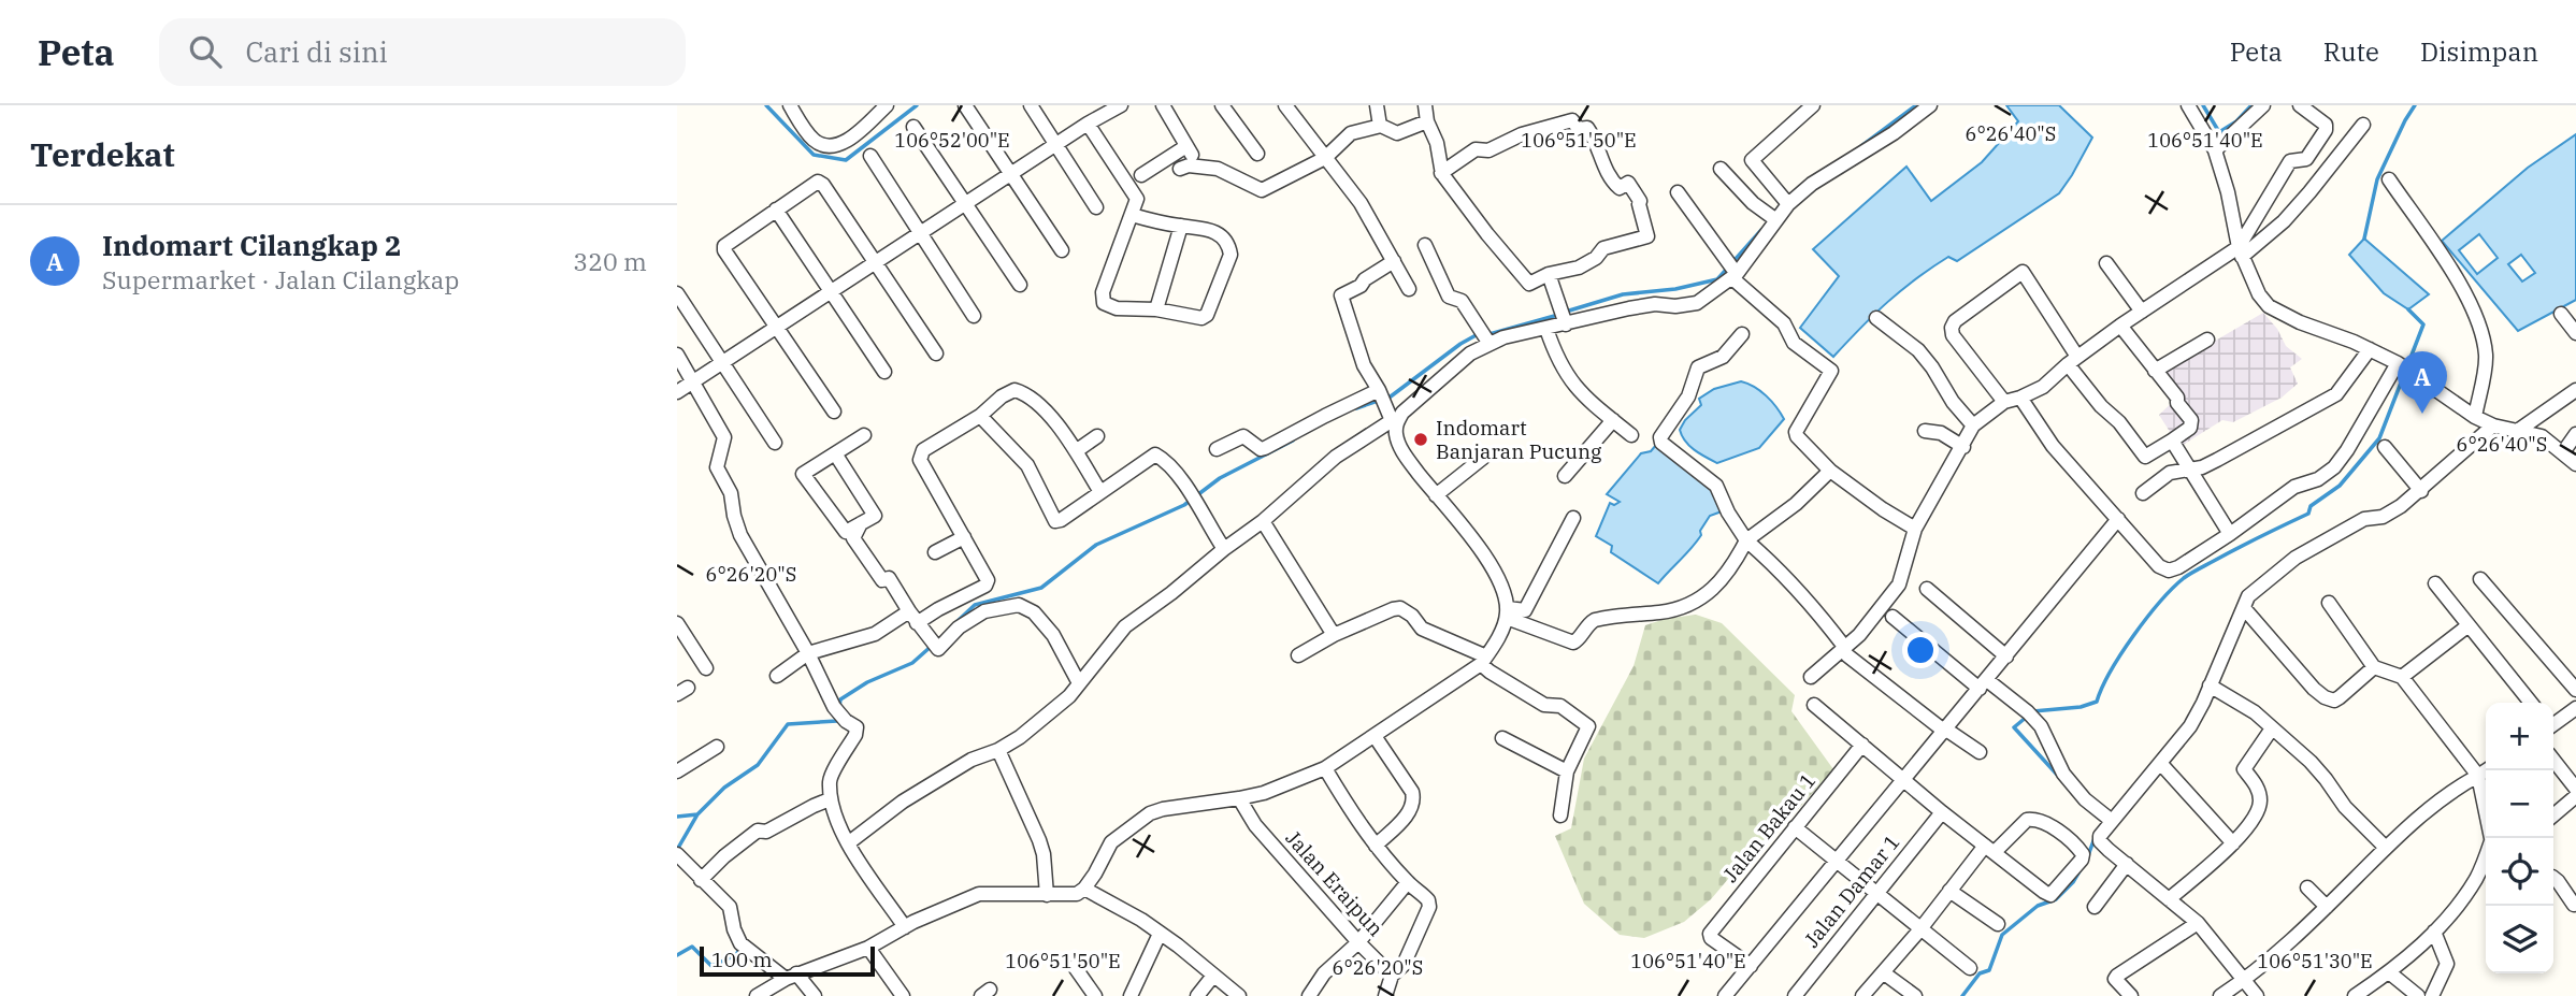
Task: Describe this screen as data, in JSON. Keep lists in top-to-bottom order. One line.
{"streets":{"street":["Jalan Bakau 1","Jalan Eraipun","Jalan Damar 1"]},"places":["Indomart Banjaran Pucung"],"scale_bar":"100 m","page":{"header":"Peta","search":"Cari di sini","nav":["Peta","Rute","Disimpan"],"heading":"Terdekat","list":[{"mark":"A","name":"Indomart Cilangkap 2","note":"Supermarket · Jalan Cilangkap","value":"320 m"}],"pins":"A","map_buttons":["+","−"],"scale":"100 m"},"coordinates":["6°26'40\"S","106°52'00\"E","106°51'50\"E","106°51'40\"E","6°26'20\"S","106°51'30\"E"]}
